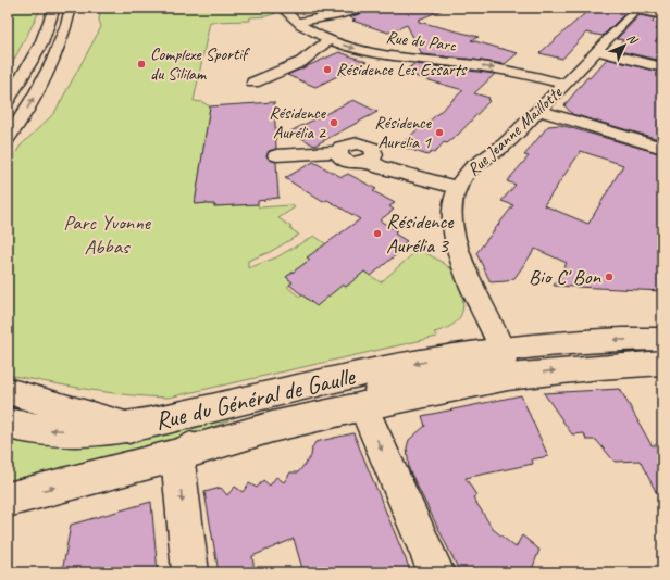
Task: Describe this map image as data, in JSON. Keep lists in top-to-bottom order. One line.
{"streets":{"main road":["Rue du Parc","Rue Jeanne Maillotte","Rue du Général de Gaulle"]},"crossings":[["Rue du Parc","Rue Jeanne Maillotte"],["Rue Jeanne Maillotte","Rue du Général de Gaulle"]],"one_way":["Rue du Parc"],"parks":["Parc Yvonne Abbas"],"places":["Complexe Sportif du Sililam","Résidence Les Essarts","Résidence Aurélia 2","Résidence Aurelia 1","Résidence Aurélia 3","Bio C' Bon"],"north":"top right"}
